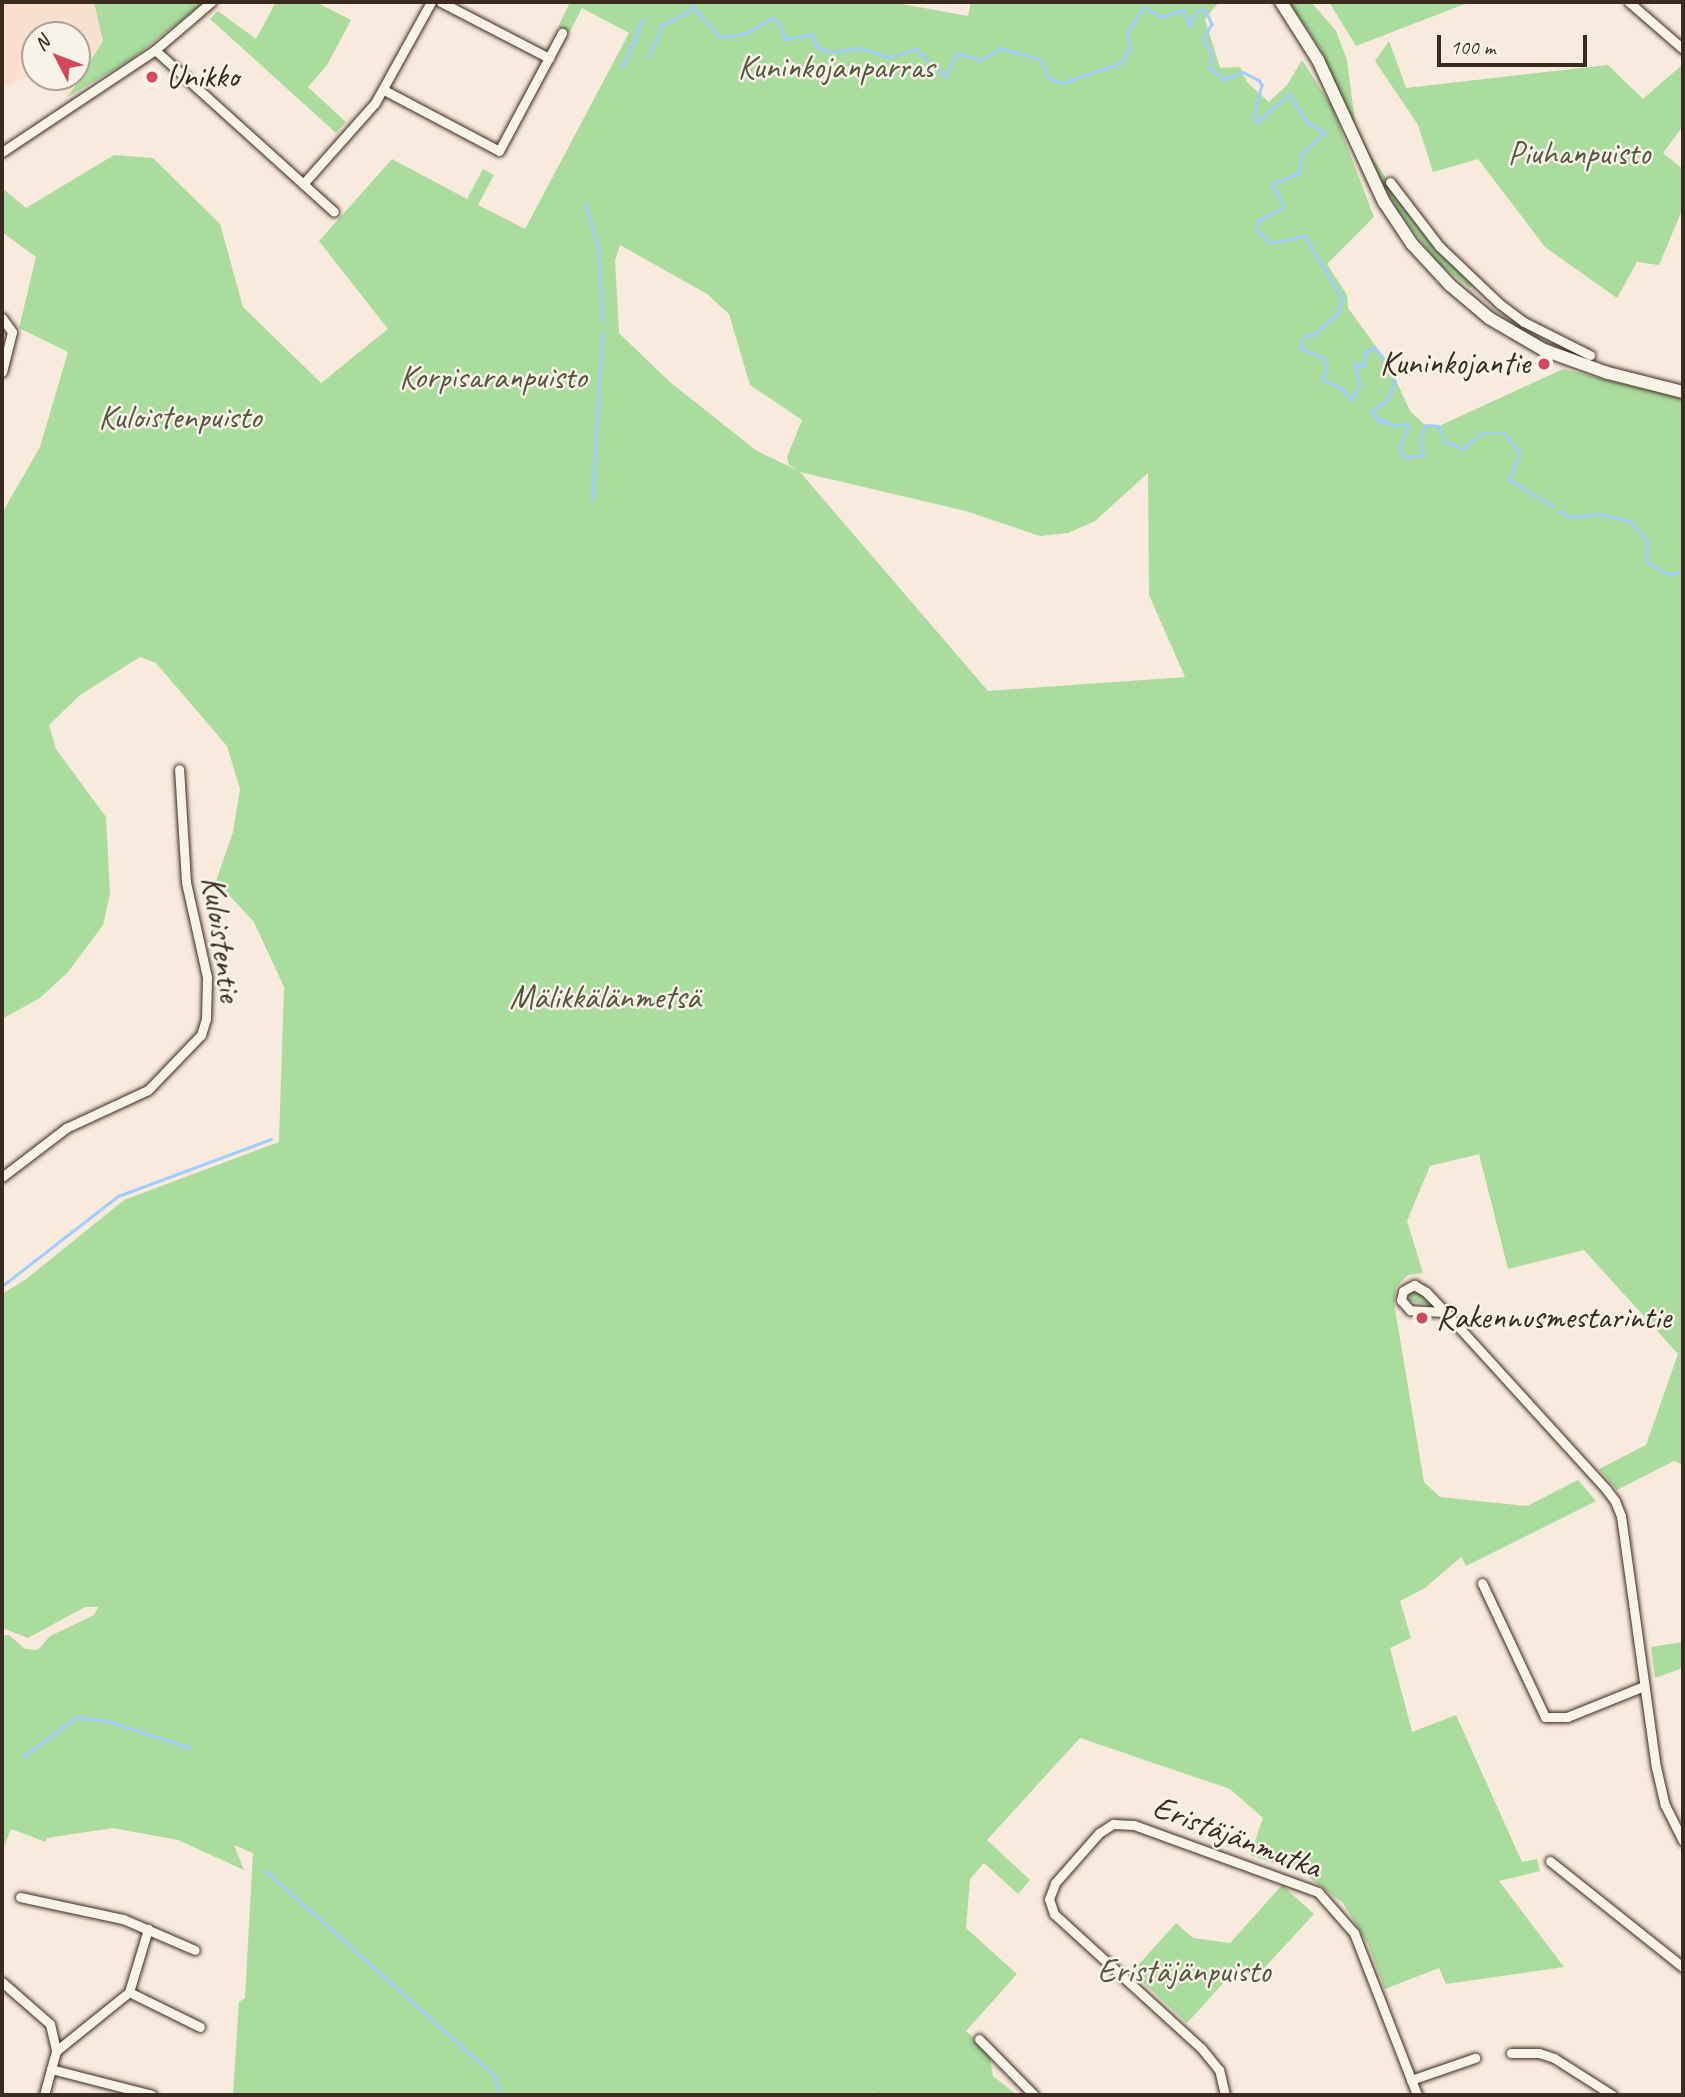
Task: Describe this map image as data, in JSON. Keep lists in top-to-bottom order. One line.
{"streets":{"street":["Kuloistentie","Eristäjänmutka"]},"parks":["Kuninkojanparras","Piuhanpuisto","Korpisaranpuisto","Kuloistenpuisto","Mälikkälänmetsä","Eristäjänpuisto"],"places":["Unikko","Kuninkojantie","Rakennusmestarintie"],"scale_bar":"100 m","north":"top left"}
